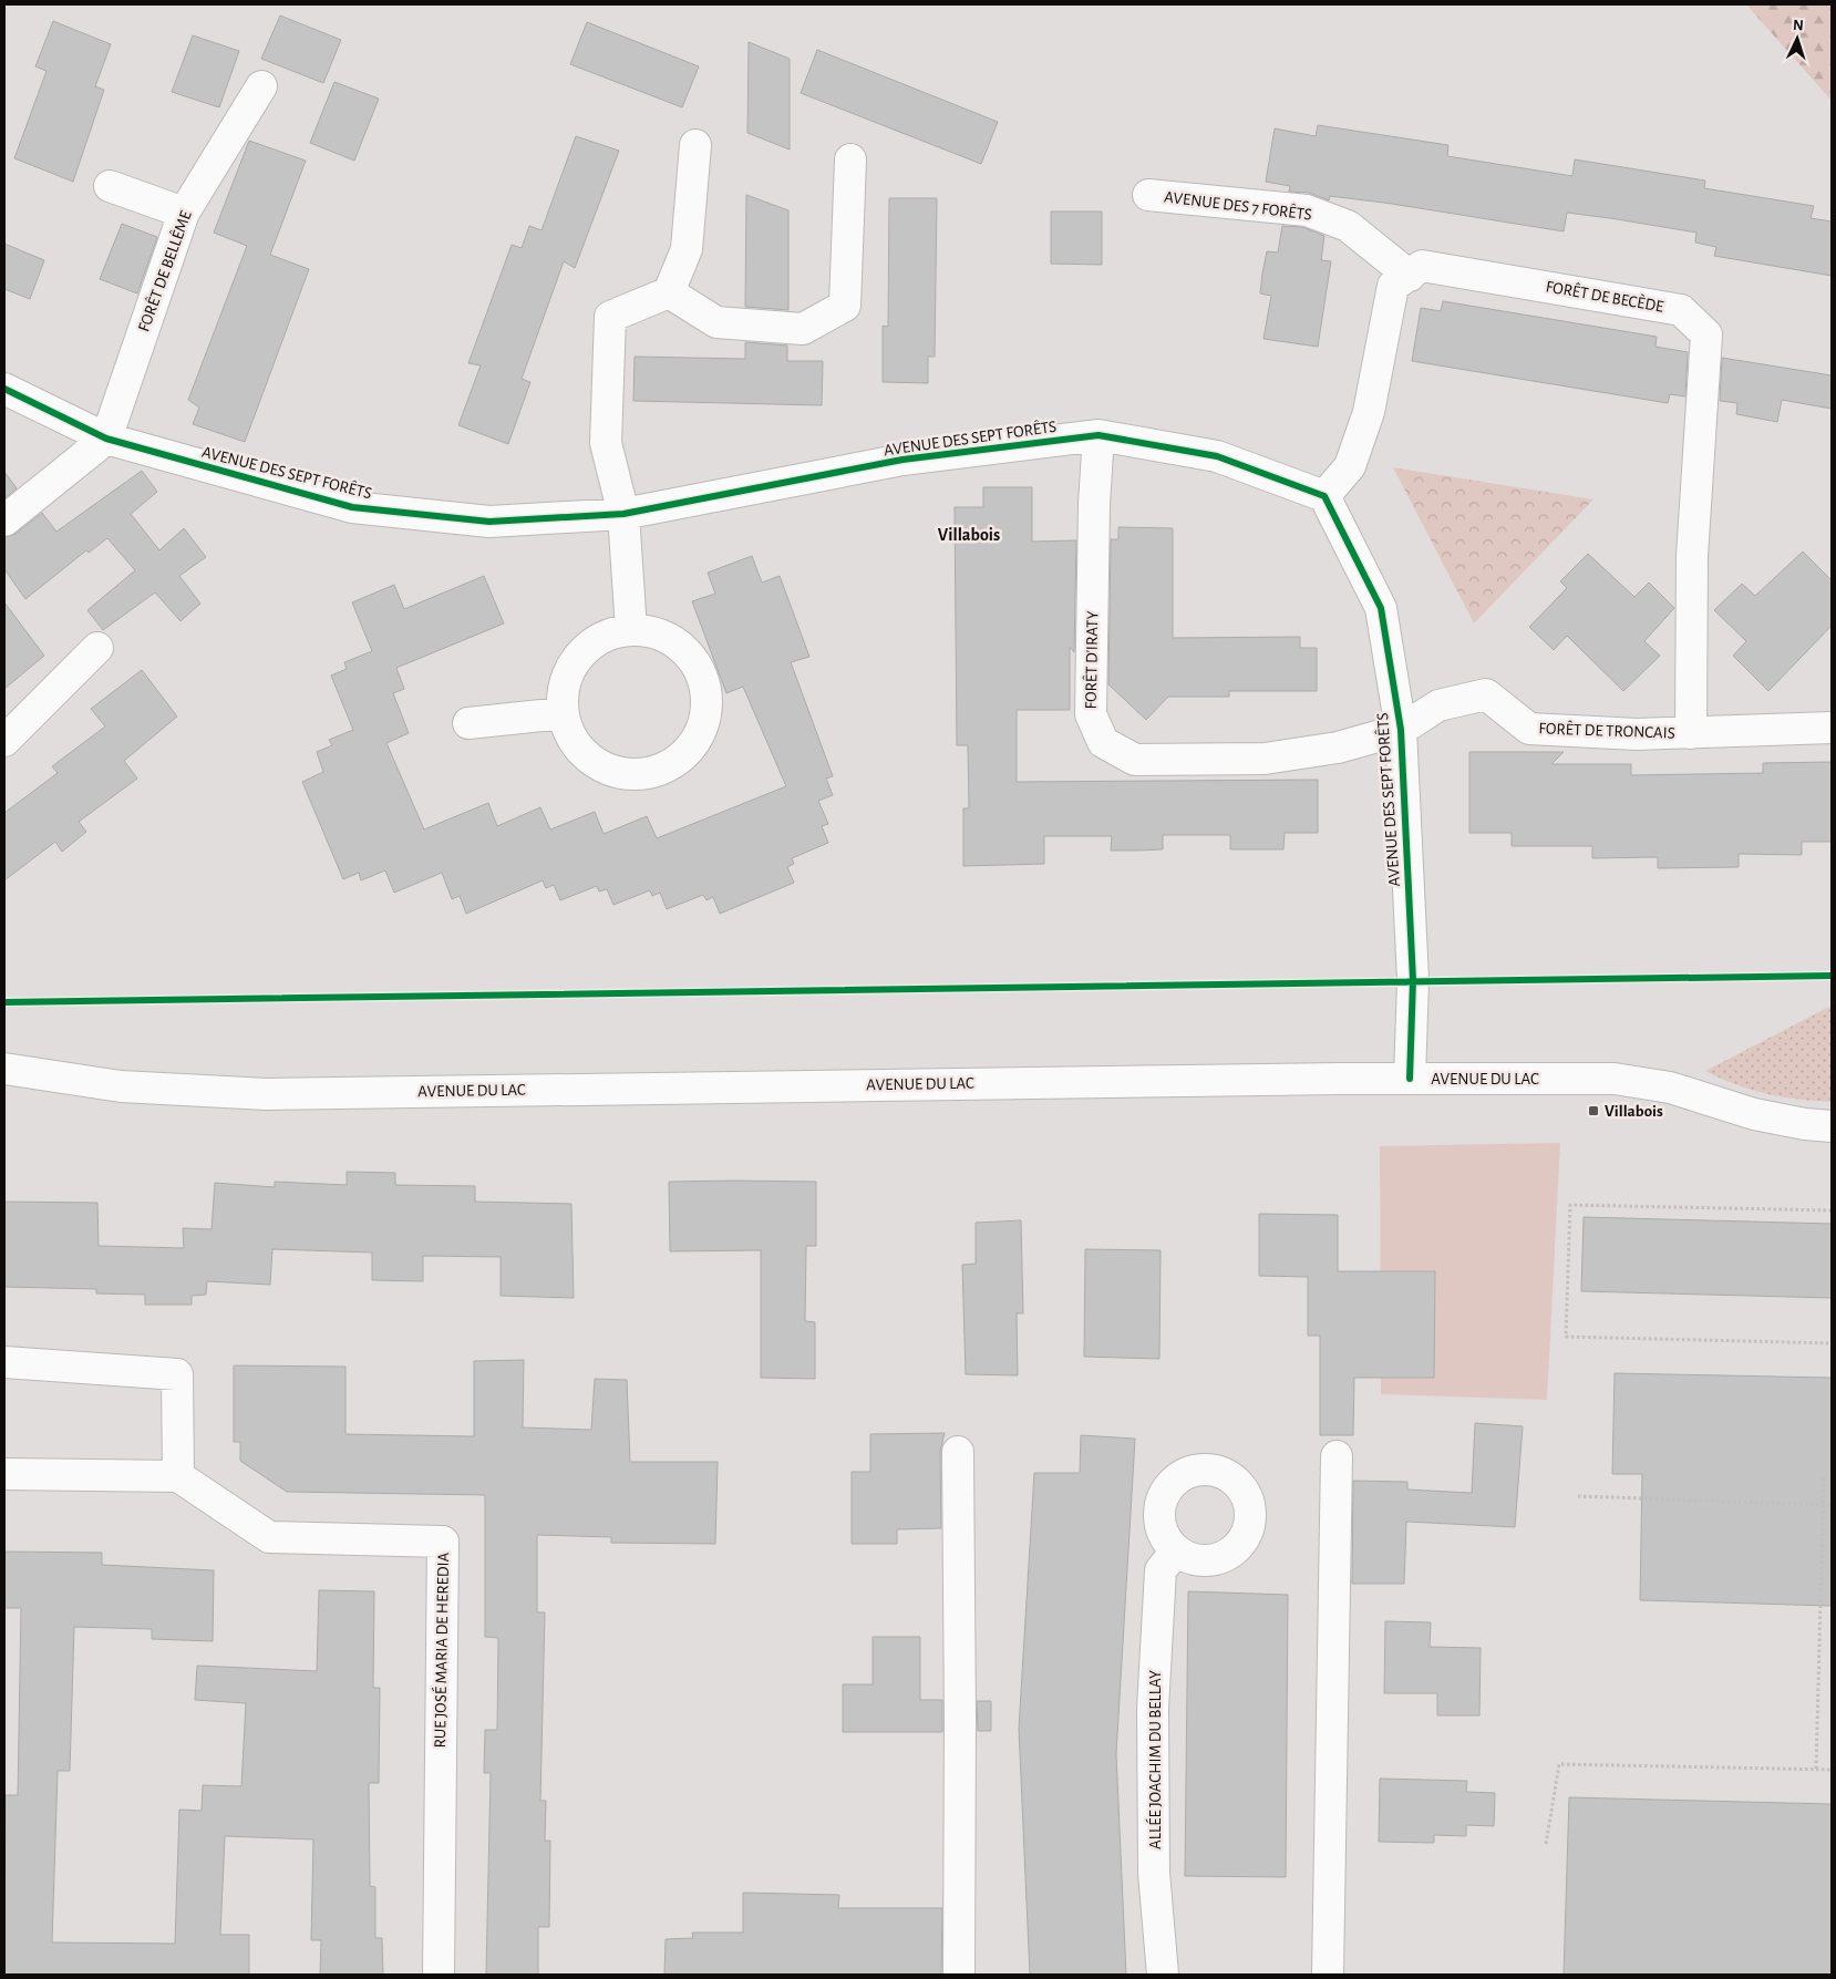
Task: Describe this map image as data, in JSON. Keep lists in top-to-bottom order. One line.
{"streets":{"street":["AVENUE DES 7 FORÊTS","FORÊT DE BELLÊME","FORÊT DE BECÈDE","AVENUE DES SEPT FORÊTS","FORÊT D'IRATY","FORÊT DE TRONCAIS","AVENUE DU LAC","RUE JOSÉ MARIA DE HEREDIA","ALLÉE JOACHIM DU BELLAY"]},"crossings":[["AVENUE DES 7 FORÊTS","FORÊT DE BECÈDE"],["FORÊT DE BELLÊME","AVENUE DES SEPT FORÊTS"],["FORÊT DE BECÈDE","FORÊT DE TRONCAIS"],["AVENUE DES SEPT FORÊTS","FORÊT D'IRATY"],["AVENUE DES SEPT FORÊTS","FORÊT DE TRONCAIS"],["AVENUE DES SEPT FORÊTS","AVENUE DU LAC"],["FORÊT D'IRATY","FORÊT DE TRONCAIS"]],"districts":["Villabois"],"places":{"transit":["Villabois"]},"north":"top"}
